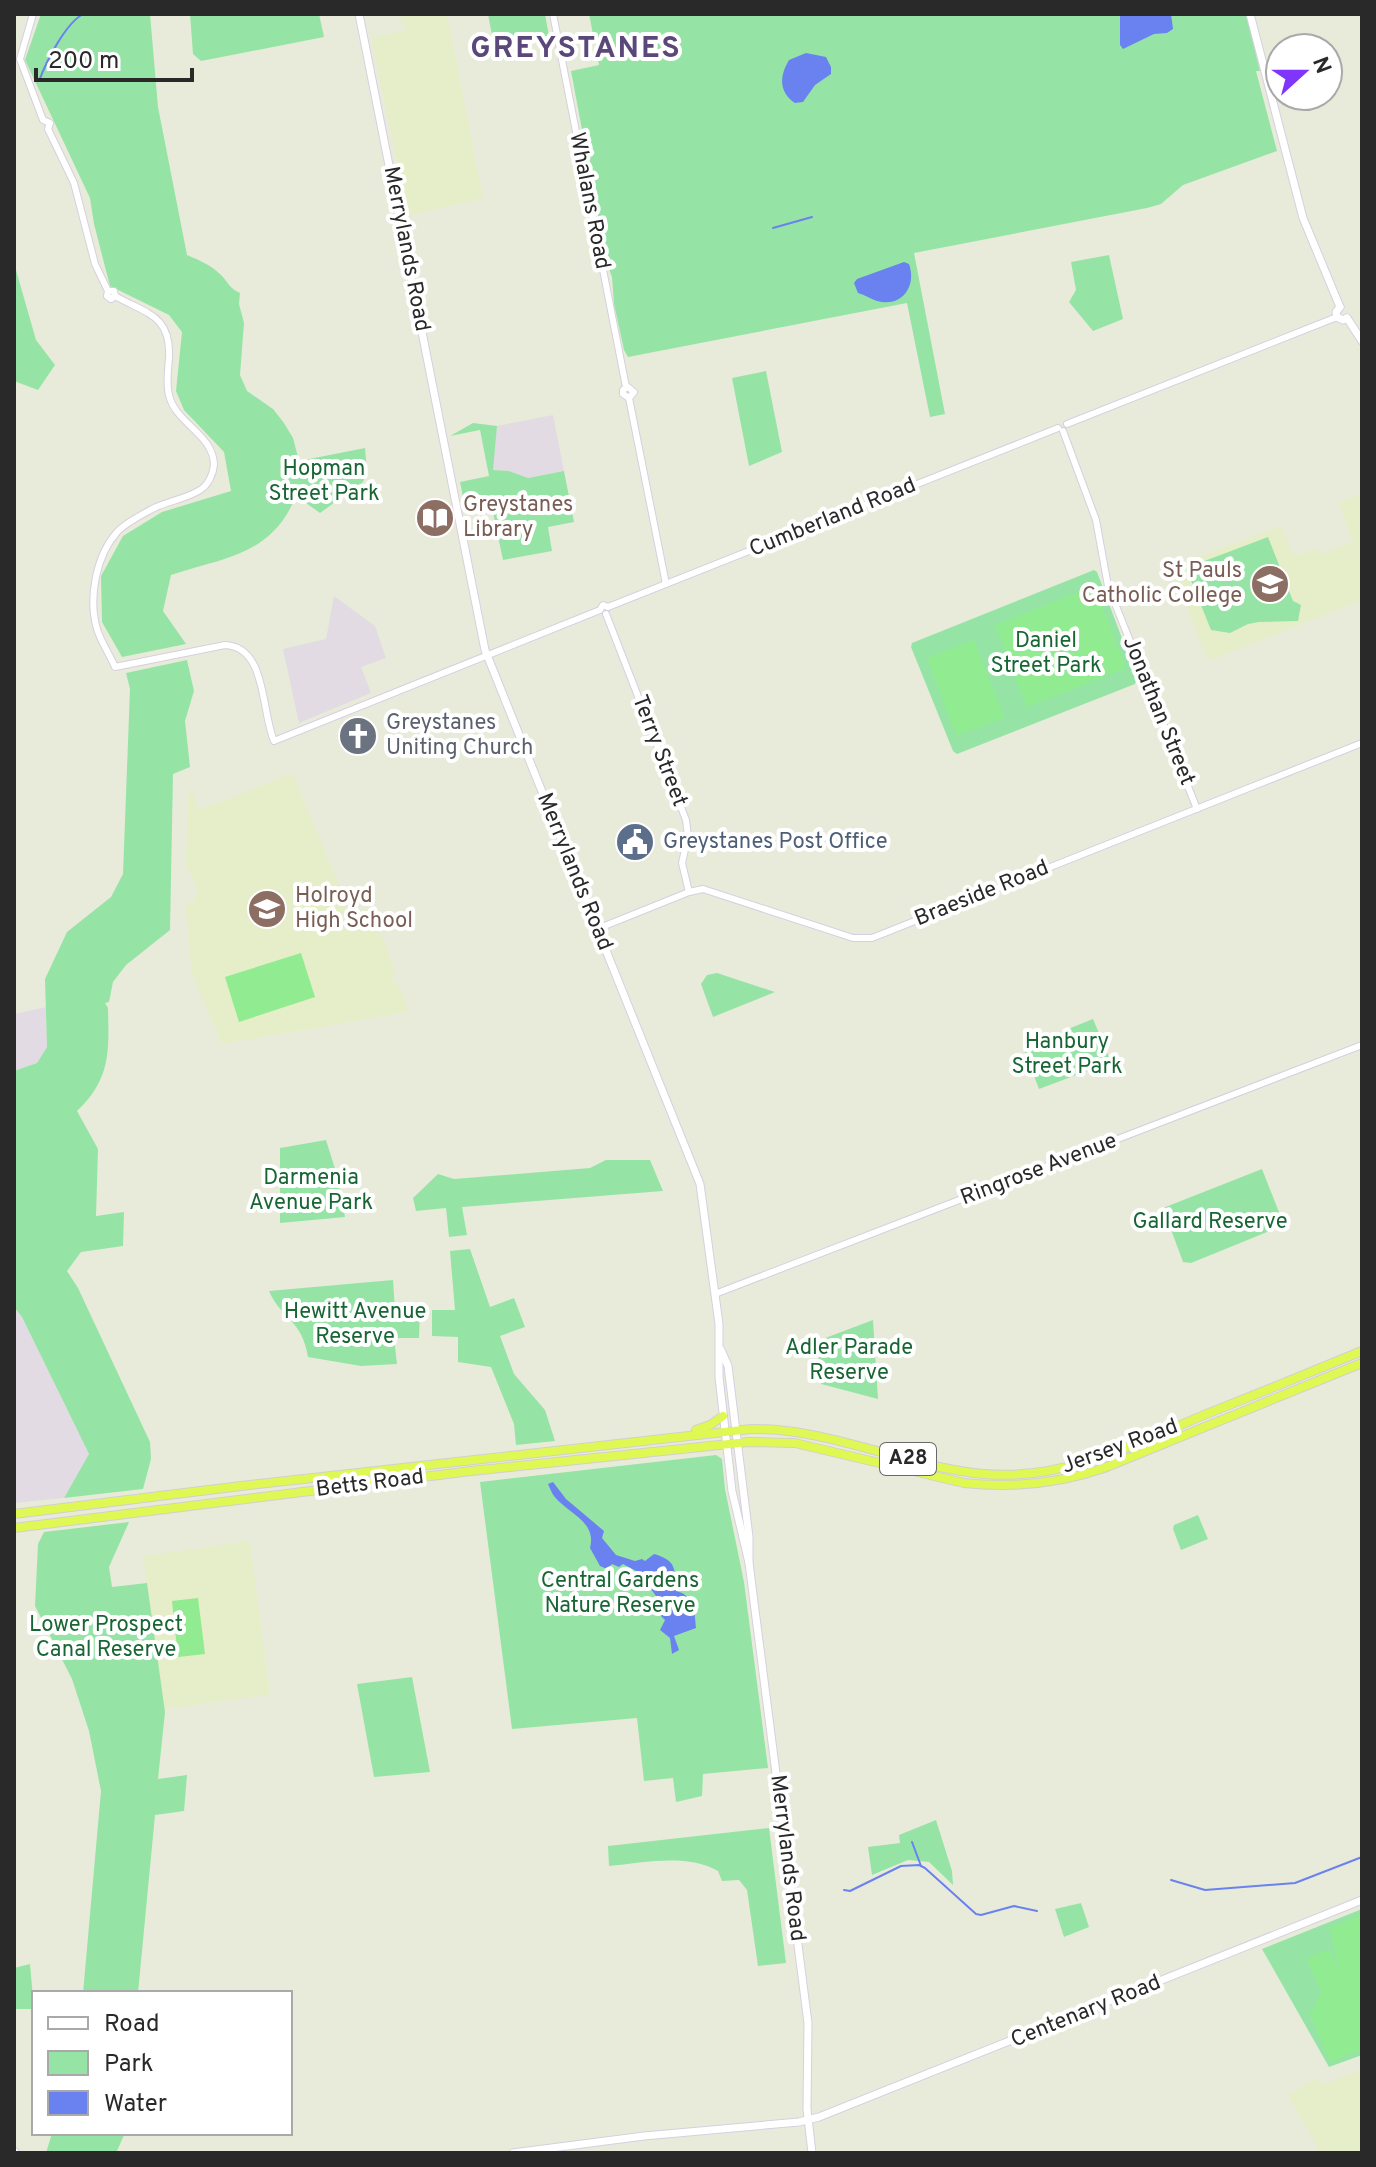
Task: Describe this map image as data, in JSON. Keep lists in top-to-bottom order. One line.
{"streets":{"highway":["Jersey Road","A28","Betts Road"],"main road":["Merrylands Road","Centenary Road"],"street":["Whalans Road","Cumberland Road","Jonathan Street","Terry Street","Braeside Road","Ringrose Avenue"]},"crossings":[["Whalans Road","Cumberland Road"],["Merrylands Road","Cumberland Road"],["Merrylands Road","Braeside Road"],["Merrylands Road","Ringrose Avenue"],["Merrylands Road","Jersey Road"],["Merrylands Road","Betts Road"],["Merrylands Road","Centenary Road"],["Cumberland Road","Jonathan Street"],["Cumberland Road","Terry Street"],["Jonathan Street","Braeside Road"],["Terry Street","Braeside Road"],["Jersey Road","Betts Road"]],"districts":["GREYSTANES"],"parks":["Hopman Street Park","Daniel Street Park","Hanbury Street Park","Darmenia Avenue Park","Gallard Reserve","Hewitt Avenue Reserve","Adler Parade Reserve","Central Gardens Nature Reserve","Lower Prospect Canal Reserve"],"places":{"library":["Greystanes Library"],"school or university":["St Pauls Catholic College","Holroyd High School"],"church":["Greystanes Uniting Church"],"public building":["Greystanes Post Office"]},"legend":["Road","Park","Water"],"scale_bar":"200 m","north":"right"}
